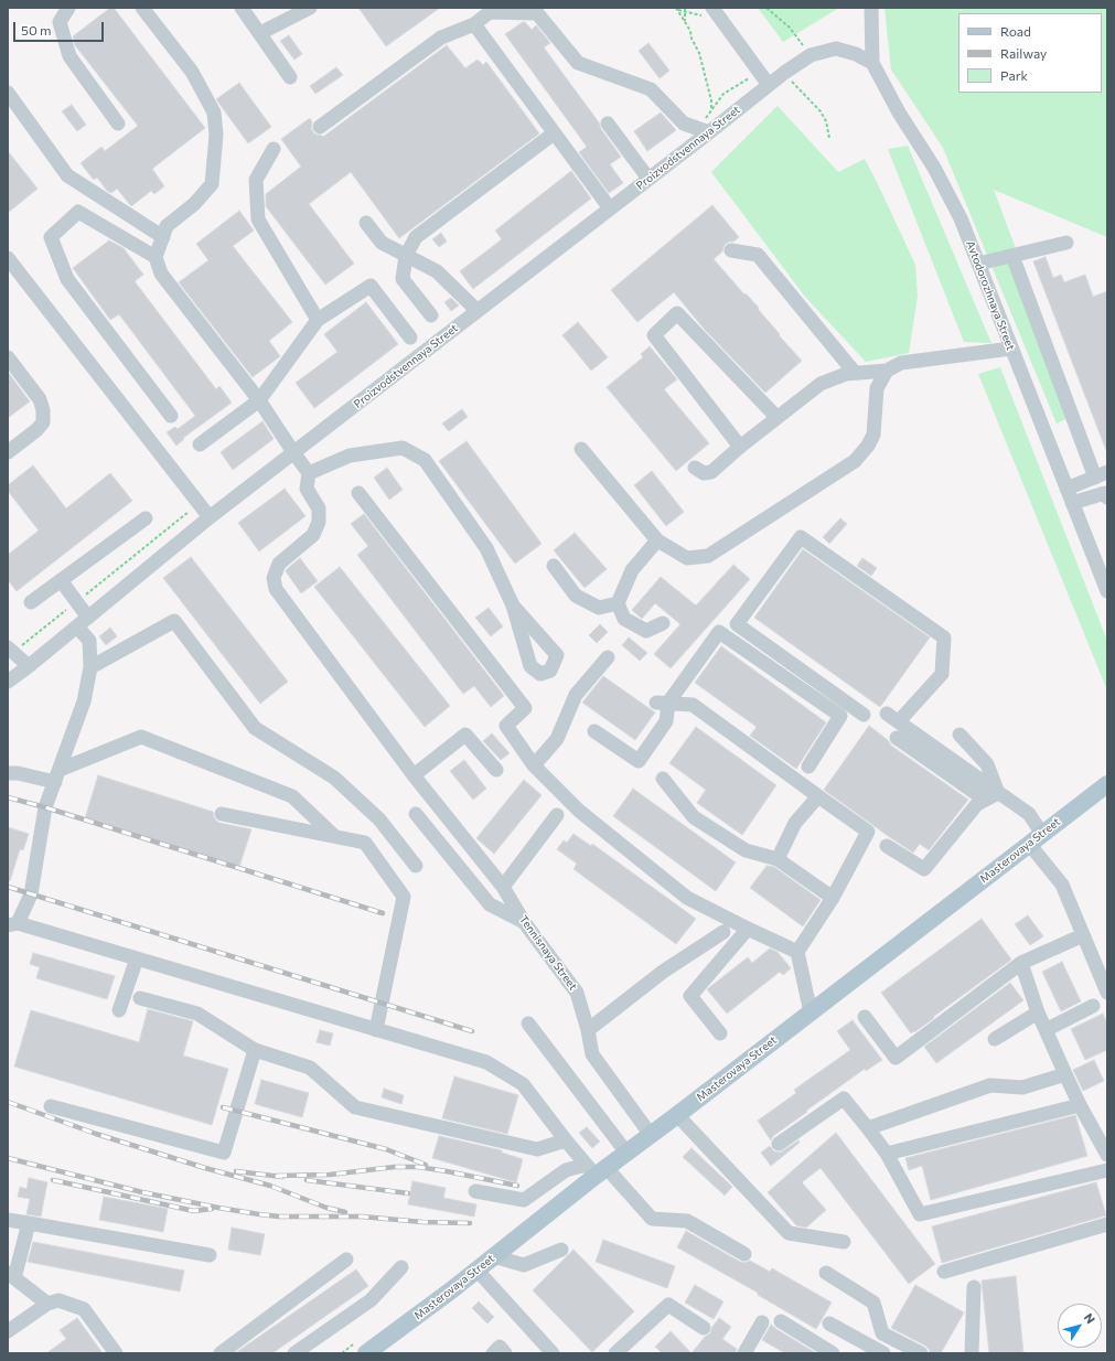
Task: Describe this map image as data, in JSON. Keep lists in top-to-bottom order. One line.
{"streets":{"main road":["Masterovaya Street"],"street":["Proizvodstvennaya Street","Avtodorozhnaya Street","Tennisnaya Street"]},"crossings":[["Proizvodstvennaya Street","Avtodorozhnaya Street"],["Masterovaya Street","Tennisnaya Street"]],"legend":["Road","Railway","Park"],"scale_bar":"50 m","north":"top right"}
